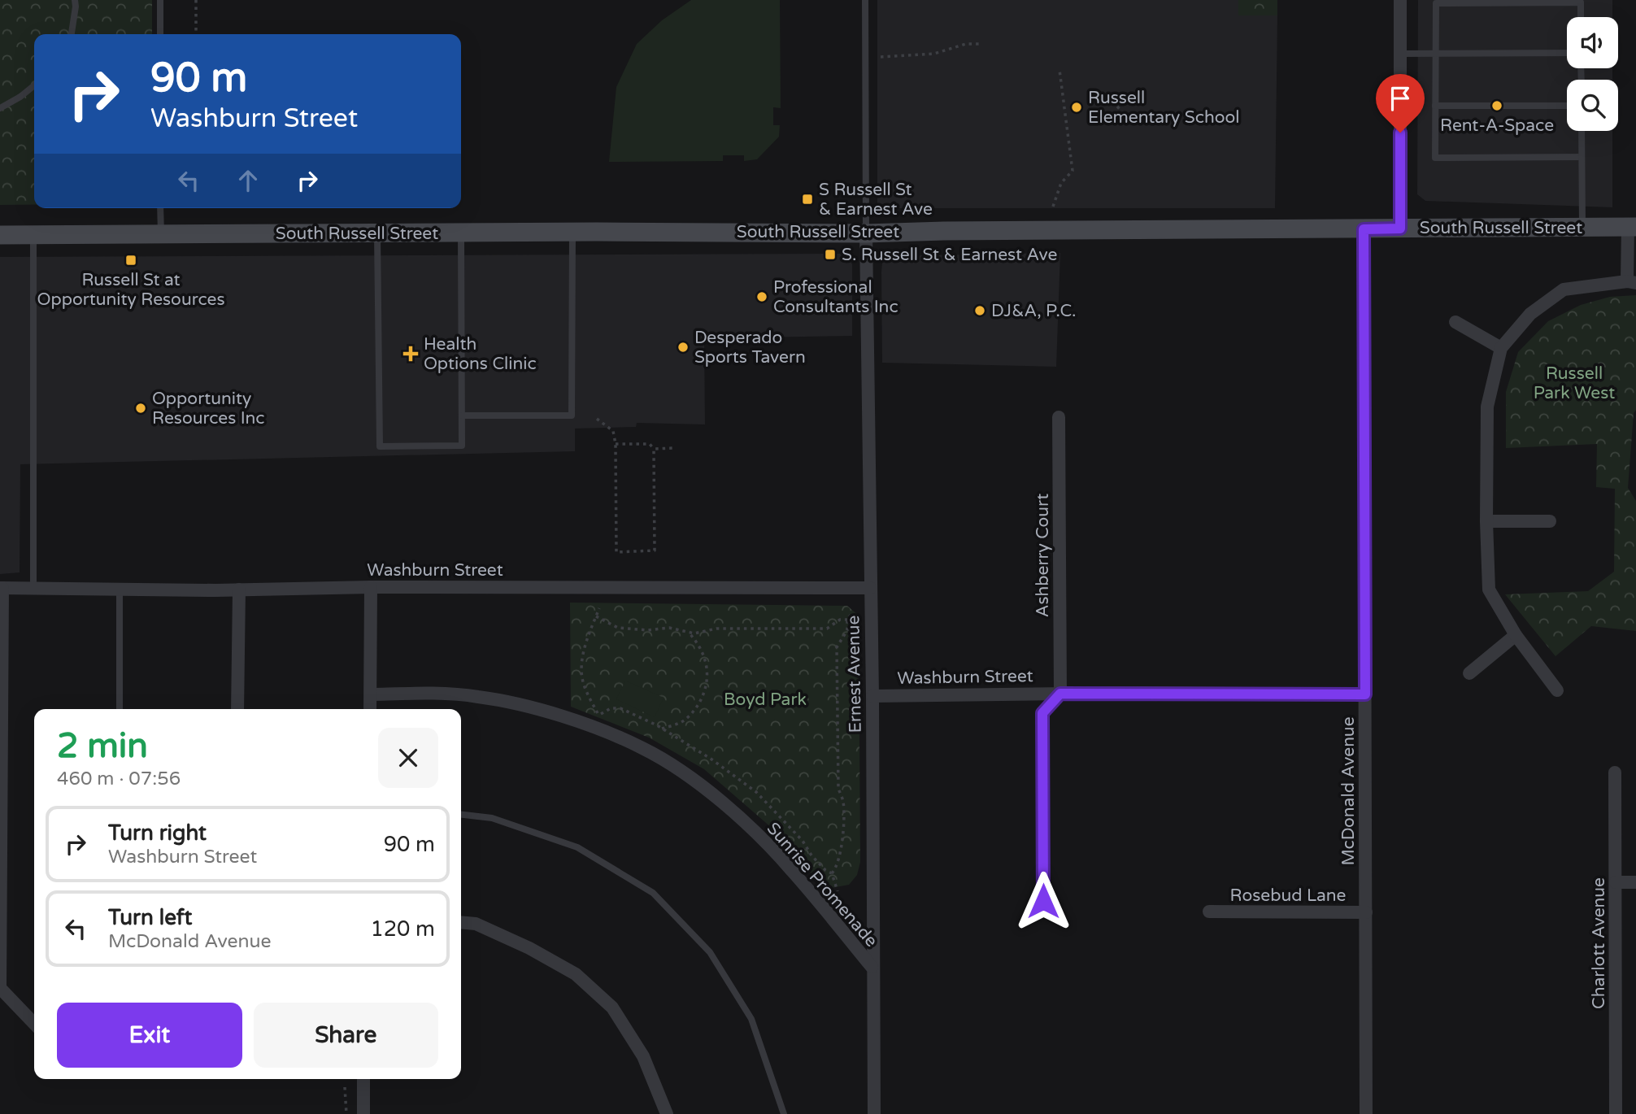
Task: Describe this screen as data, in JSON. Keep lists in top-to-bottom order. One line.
{"streets":{"main road":["South Russell Street"],"street":["Ashberry Court","Washburn Street","Ernest Avenue","McDonald Avenue","Sunrise Promenade","Rosebud Lane","Charlott Avenue"]},"crossings":[["South Russell Street","Ernest Avenue"],["South Russell Street","McDonald Avenue"],["Ashberry Court","Washburn Street"],["Washburn Street","Ernest Avenue"],["Washburn Street","McDonald Avenue"],["Ernest Avenue","Sunrise Promenade"],["McDonald Avenue","Rosebud Lane"]],"parks":["Russell Park West","Boyd Park"],"places":{"other":["Rent-A-Space","Russell Elementary School","Professional Consultants Inc","DJ&A, P.C.","Desperado Sports Tavern","Opportunity Resources Inc"],"transit":["S Russell St & Earnest Ave","S. Russell St & Earnest Ave","Russell St at Opportunity Resources"],"health":["Health Options Clinic"]},"page":{"turn":["90 m","Washburn Street"],"heading":["2 min","460 m · 07:56"],"list":[{"name":"Turn right","note":"Washburn Street","value":"90 m"},{"name":"Turn left","note":"McDonald Avenue","value":"120 m"}],"buttons":["Exit","Share"]}}
